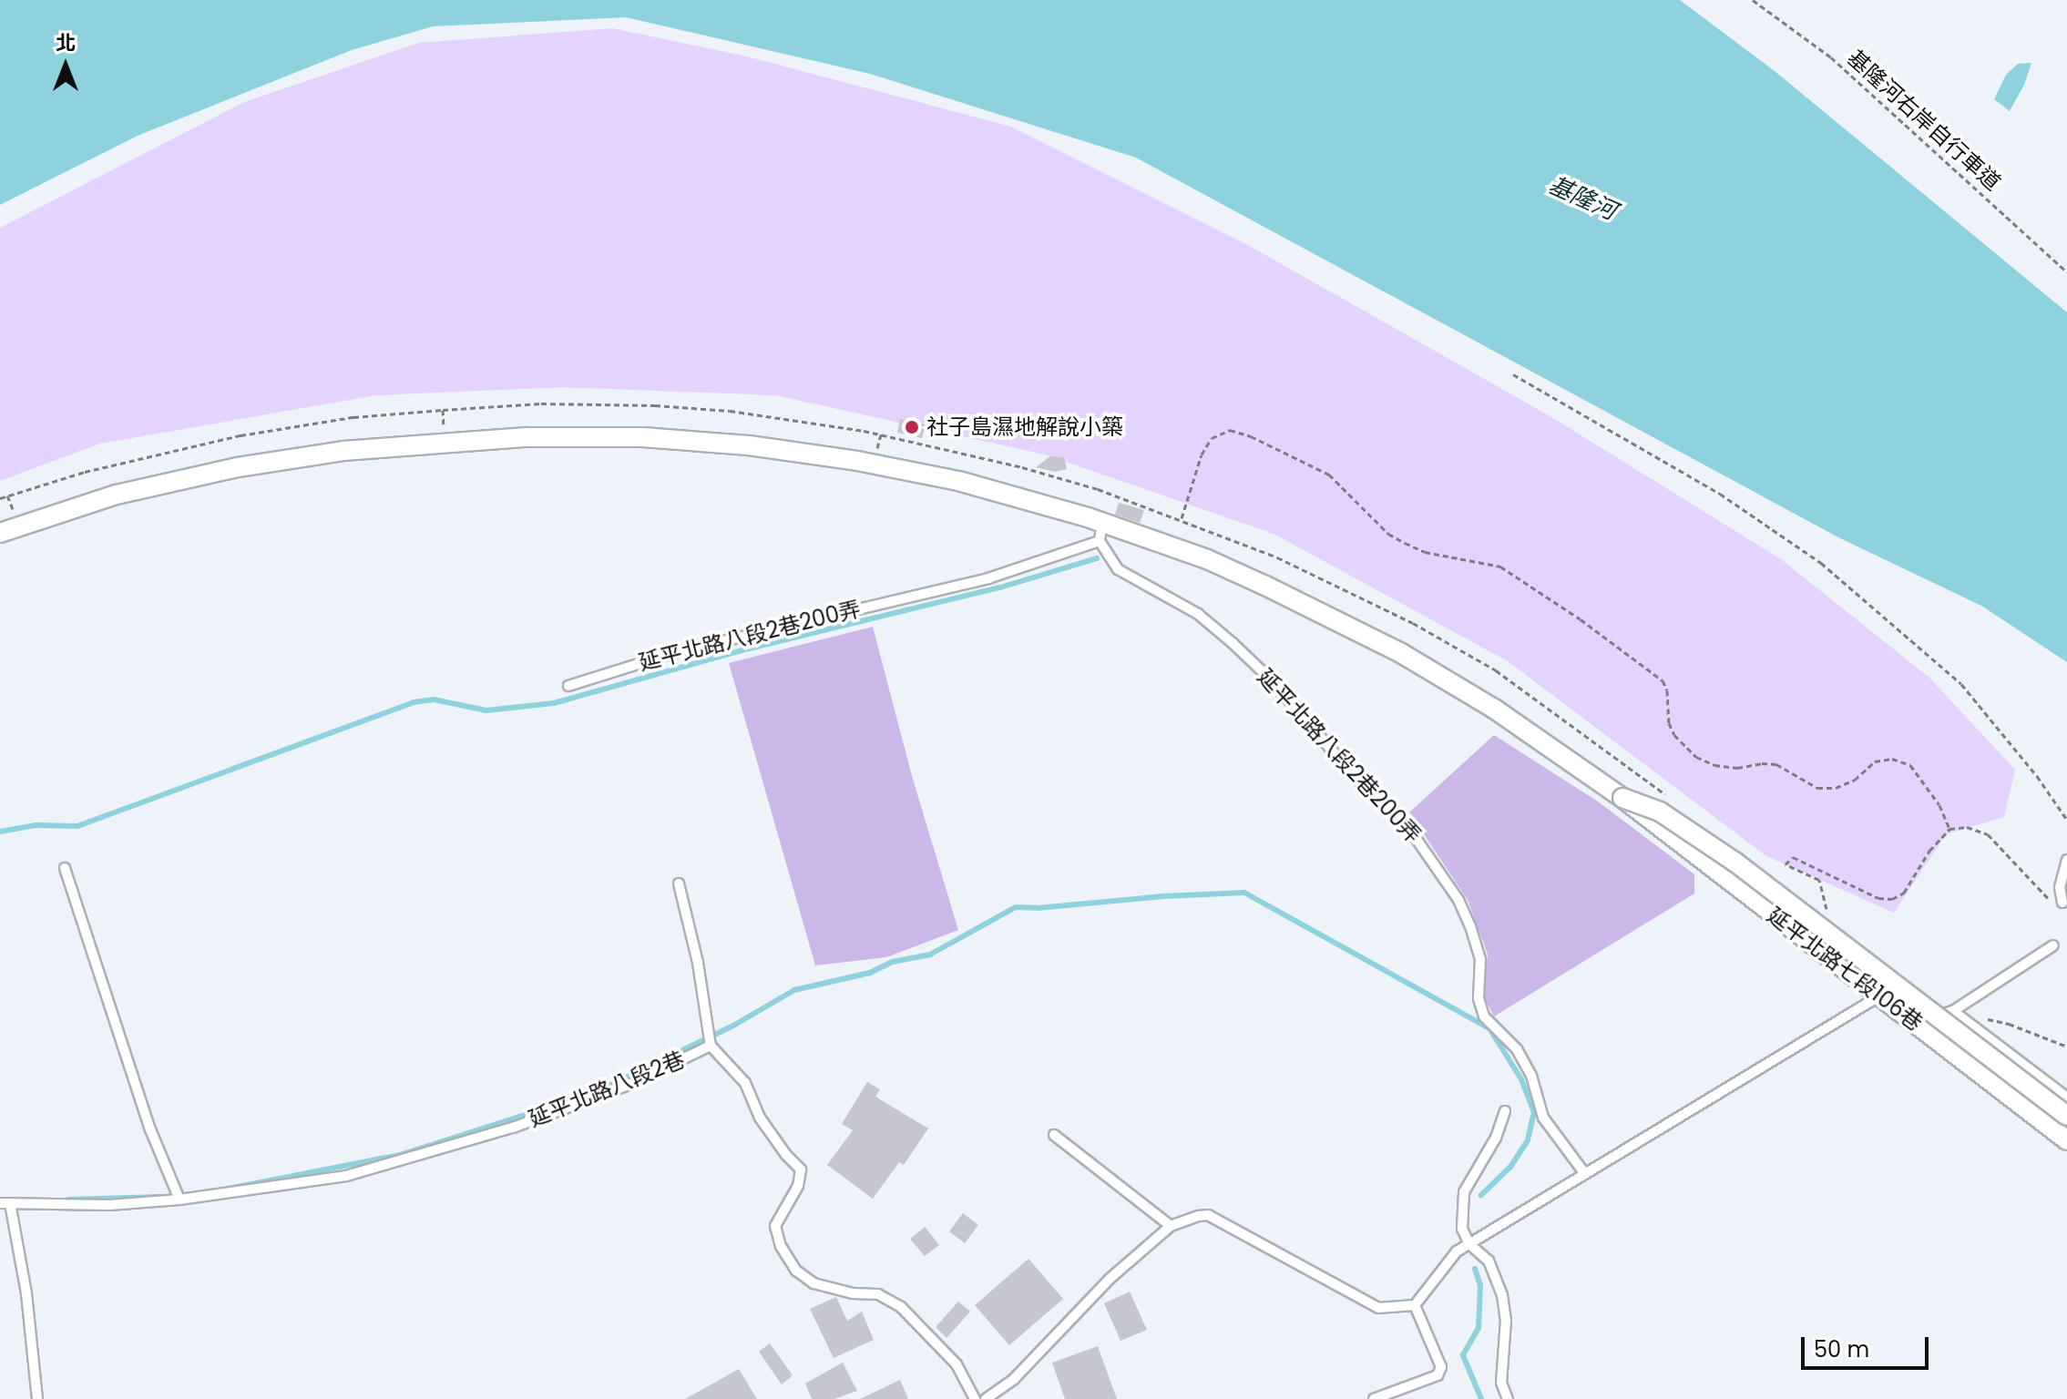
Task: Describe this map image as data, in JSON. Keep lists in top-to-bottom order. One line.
{"streets":{"street":["延平北路七段106巷"],"lane":["延平北路八段2巷200弄","延平北路八段2巷"],"path":["基隆河右岸自行車道"]},"water":["基隆河"],"places":["社子島濕地解說小築"],"scale_bar":"50 m","north":"top"}
